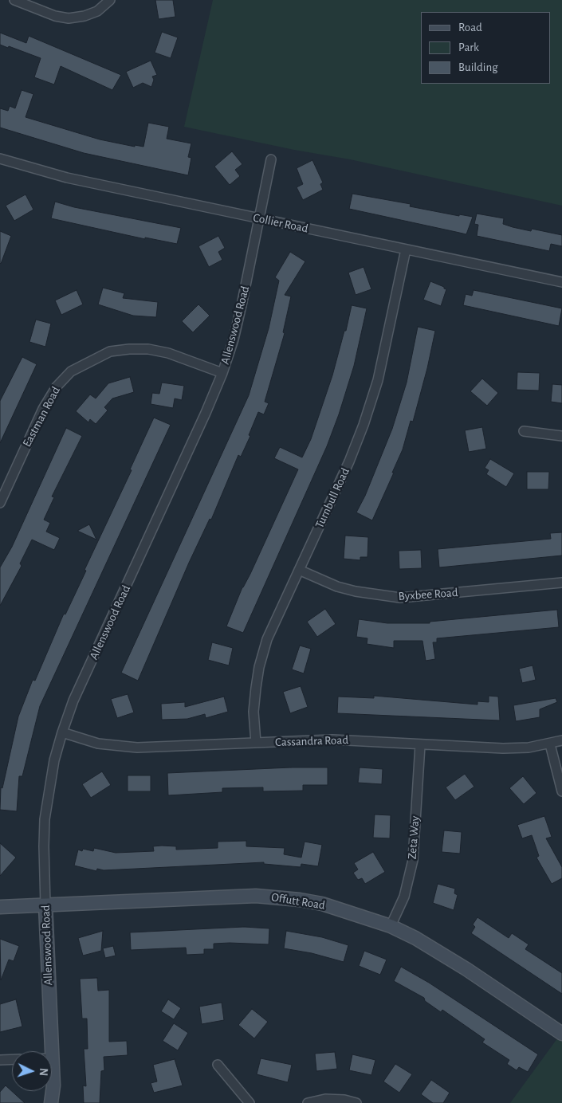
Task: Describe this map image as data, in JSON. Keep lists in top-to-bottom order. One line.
{"streets":{"street":["Collier Road","Allenswood Road","Eastman Road","Turnbull Road","Byxbee Road","Cassandra Road","Zeta Way","Offutt Road"]},"crossings":[["Collier Road","Allenswood Road"],["Collier Road","Turnbull Road"],["Allenswood Road","Eastman Road"],["Allenswood Road","Cassandra Road"],["Allenswood Road","Offutt Road"],["Turnbull Road","Byxbee Road"],["Turnbull Road","Cassandra Road"],["Cassandra Road","Zeta Way"],["Zeta Way","Offutt Road"]],"legend":["Road","Park","Building"],"north":"right"}
